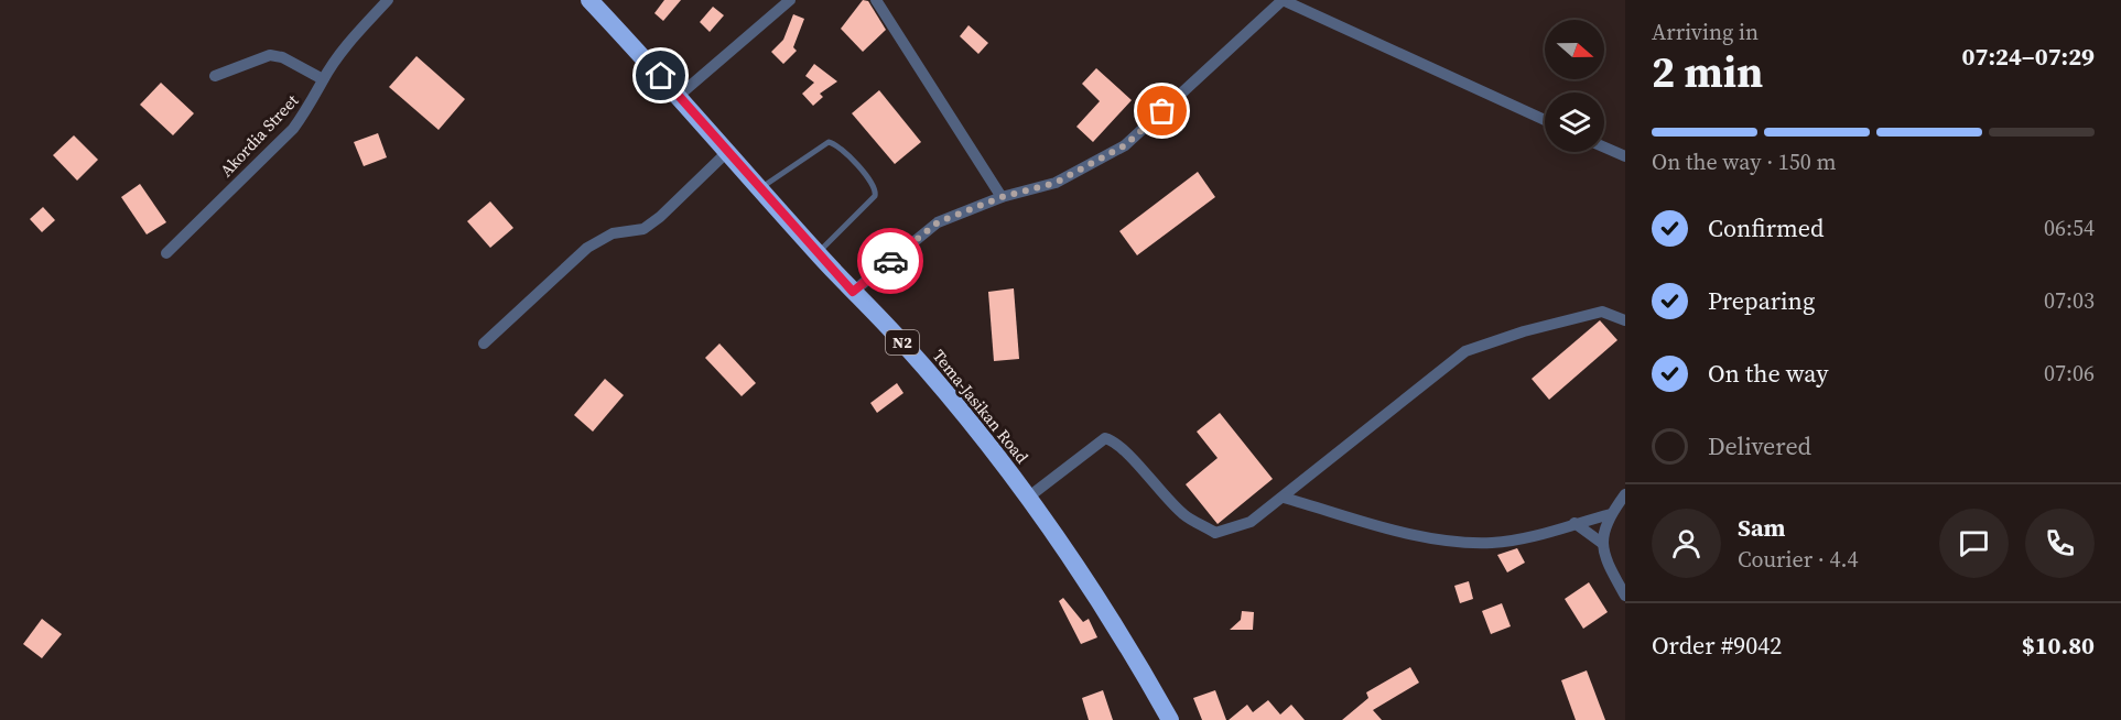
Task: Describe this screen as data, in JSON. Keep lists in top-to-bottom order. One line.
{"streets":{"highway":["N2","Tema-Jasikan Road"],"street":["Akordia Street"]},"north":"right","page":{"heading":["2 min","Arriving in","07:24–07:29"],"panel":["Sam","Courier · 4.4","Order #9042","$10.80"],"bar":"On the way · 150 m","list":[["Confirmed","06:54"],["Preparing","07:03"],["On the way","07:06"],"Delivered"]}}
